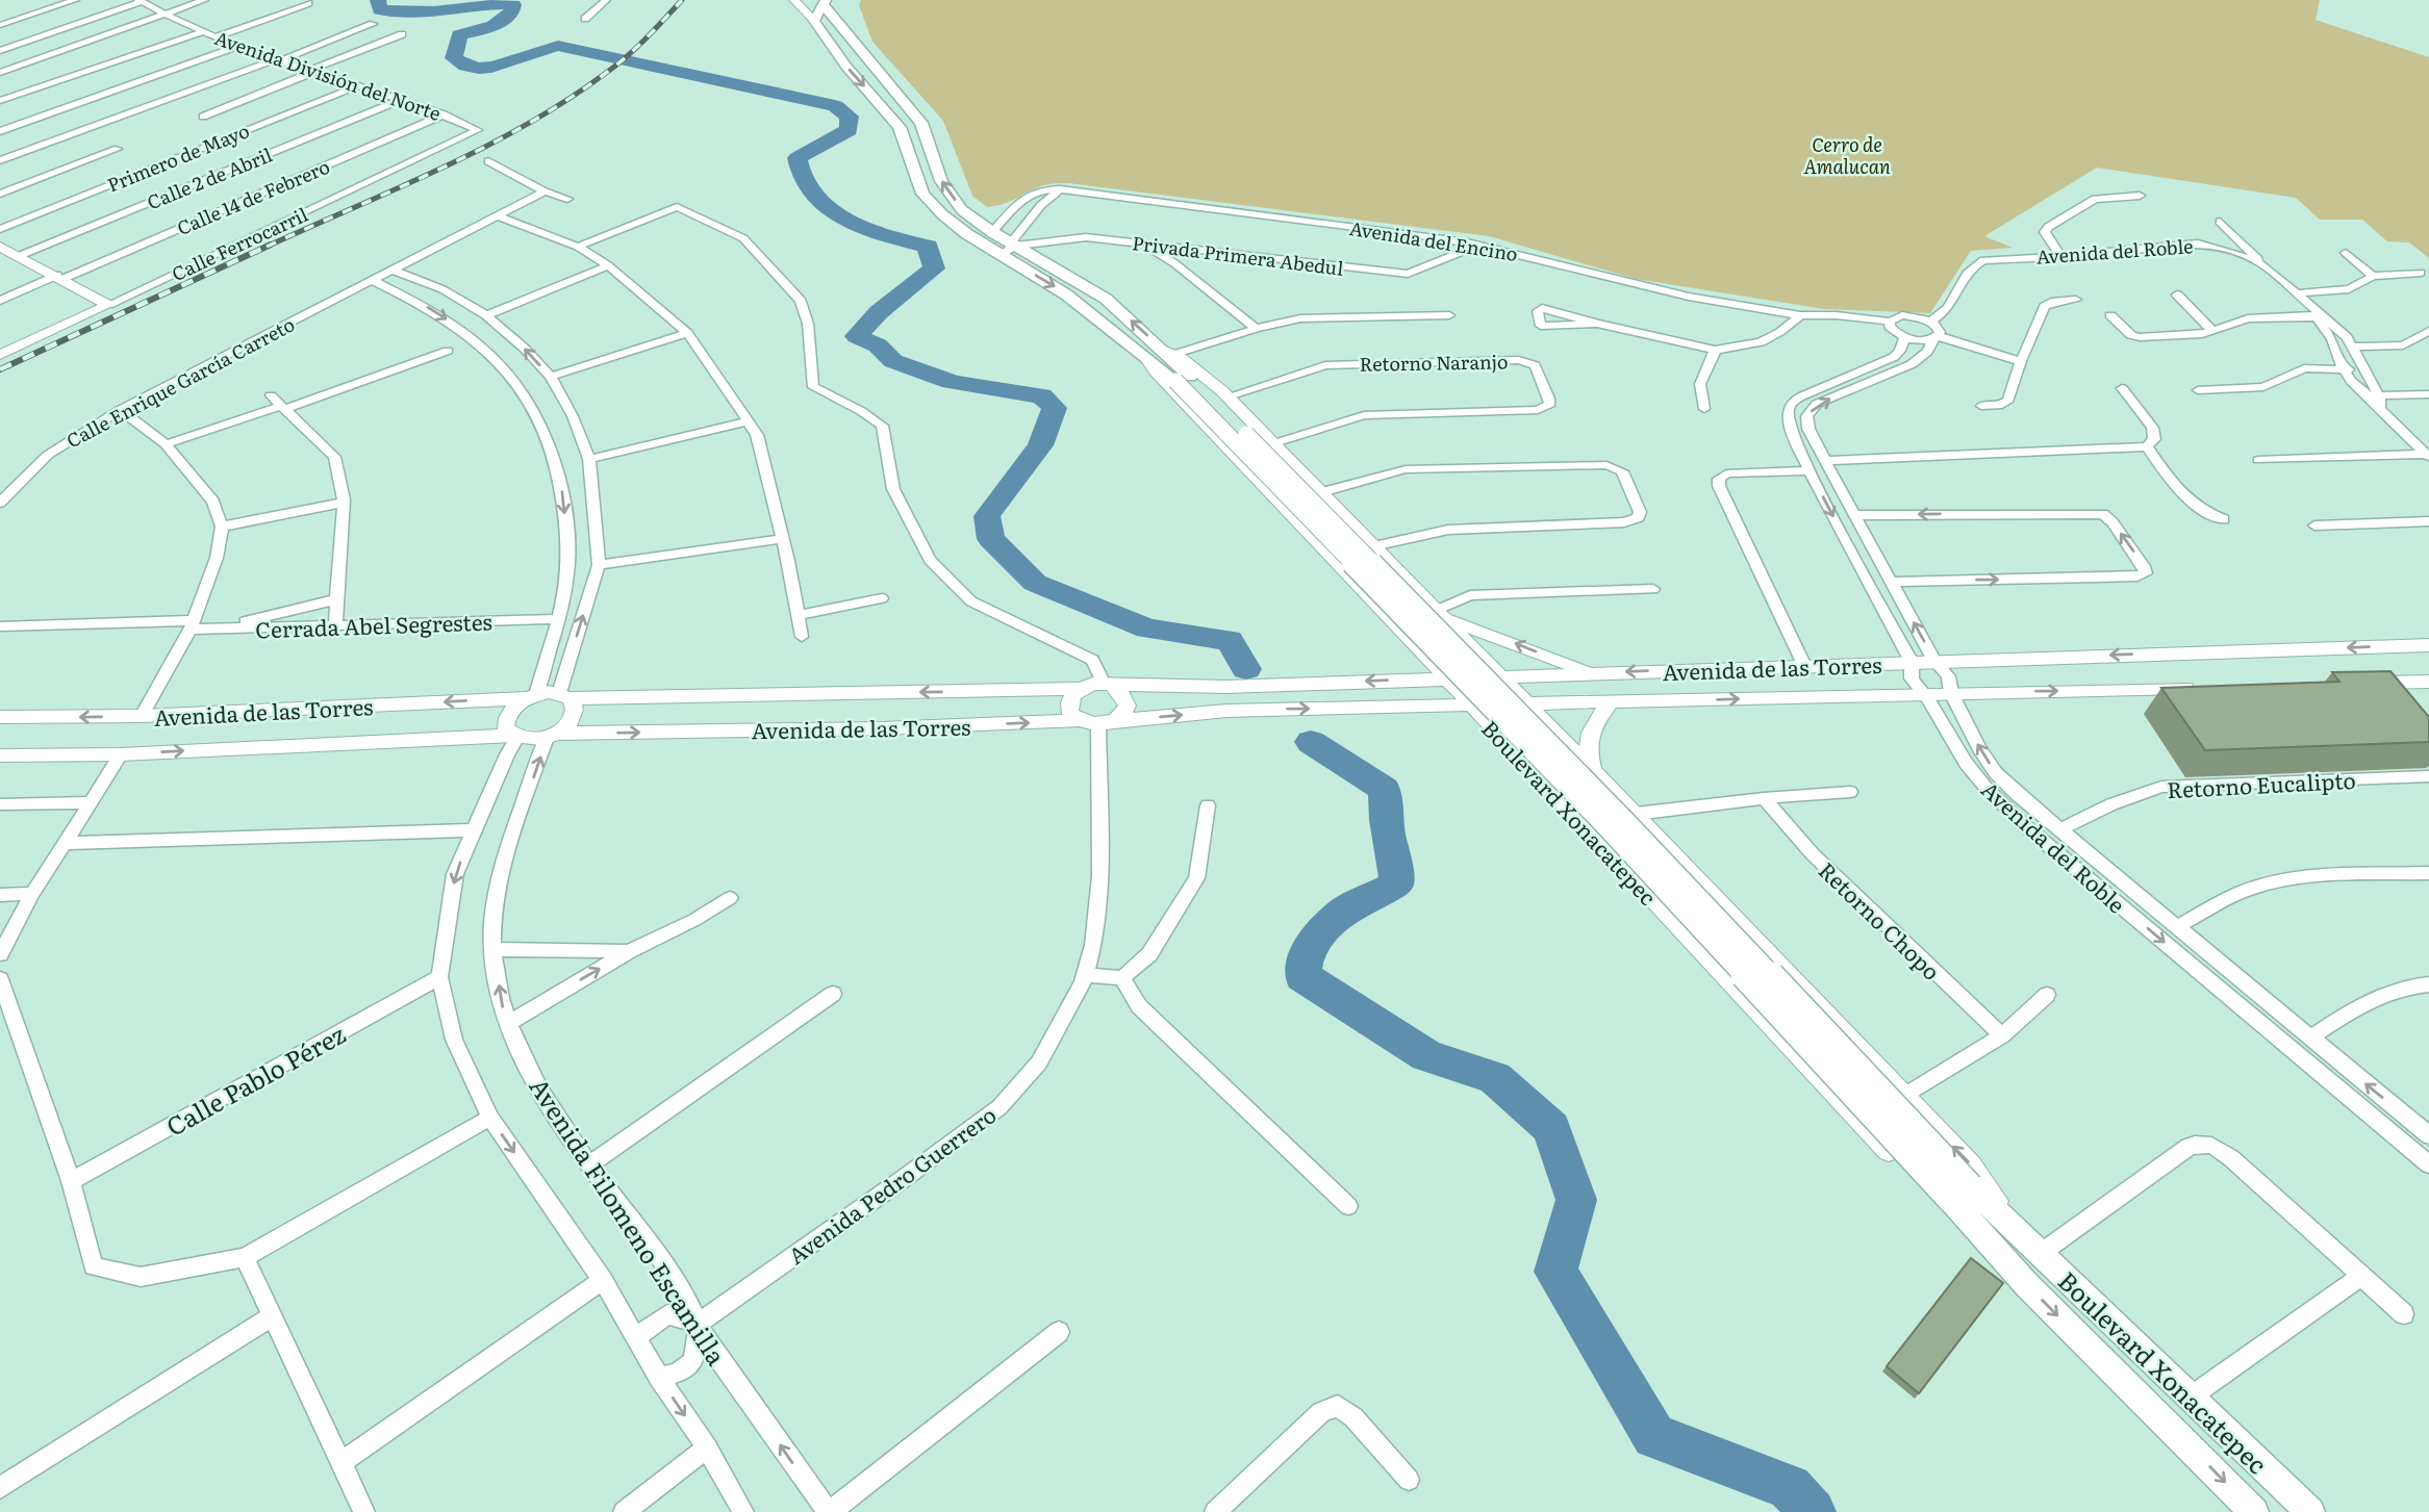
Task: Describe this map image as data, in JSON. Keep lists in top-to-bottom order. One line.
{"streets":{"main road":["Boulevard Xonacatepec"],"street":["Avenida División del Norte","Primero de Mayo","Calle 2 de Abril","Calle 14 de Febrero","Avenida del Encino","Calle Ferrocarril","Avenida del Roble","Privada Primera Abedul","Retorno Naranjo","Calle Enrique García Carreto","Cerrada Abel Segrestes","Avenida de las Torres","Retorno Eucalipto","Retorno Chopo","Calle Pablo Pérez","Avenida Pedro Guerrero","Avenida Filomeno Escamilla"]},"crossings":[["Avenida División del Norte","Primero de Mayo"],["Avenida División del Norte","Calle 2 de Abril"],["Avenida División del Norte","Calle 14 de Febrero"],["Avenida División del Norte","Calle Ferrocarril"],["Avenida del Encino","Avenida del Roble"],["Avenida del Encino","Privada Primera Abedul"],["Avenida del Encino","Boulevard Xonacatepec"],["Avenida del Roble","Avenida de las Torres"],["Avenida del Roble","Retorno Eucalipto"],["Privada Primera Abedul","Boulevard Xonacatepec"],["Retorno Naranjo","Boulevard Xonacatepec"],["Avenida de las Torres","Boulevard Xonacatepec"],["Avenida de las Torres","Avenida Pedro Guerrero"],["Avenida de las Torres","Avenida Filomeno Escamilla"],["Avenida Pedro Guerrero","Avenida Filomeno Escamilla"]],"parks":["Cerro de Amalucan"]}
